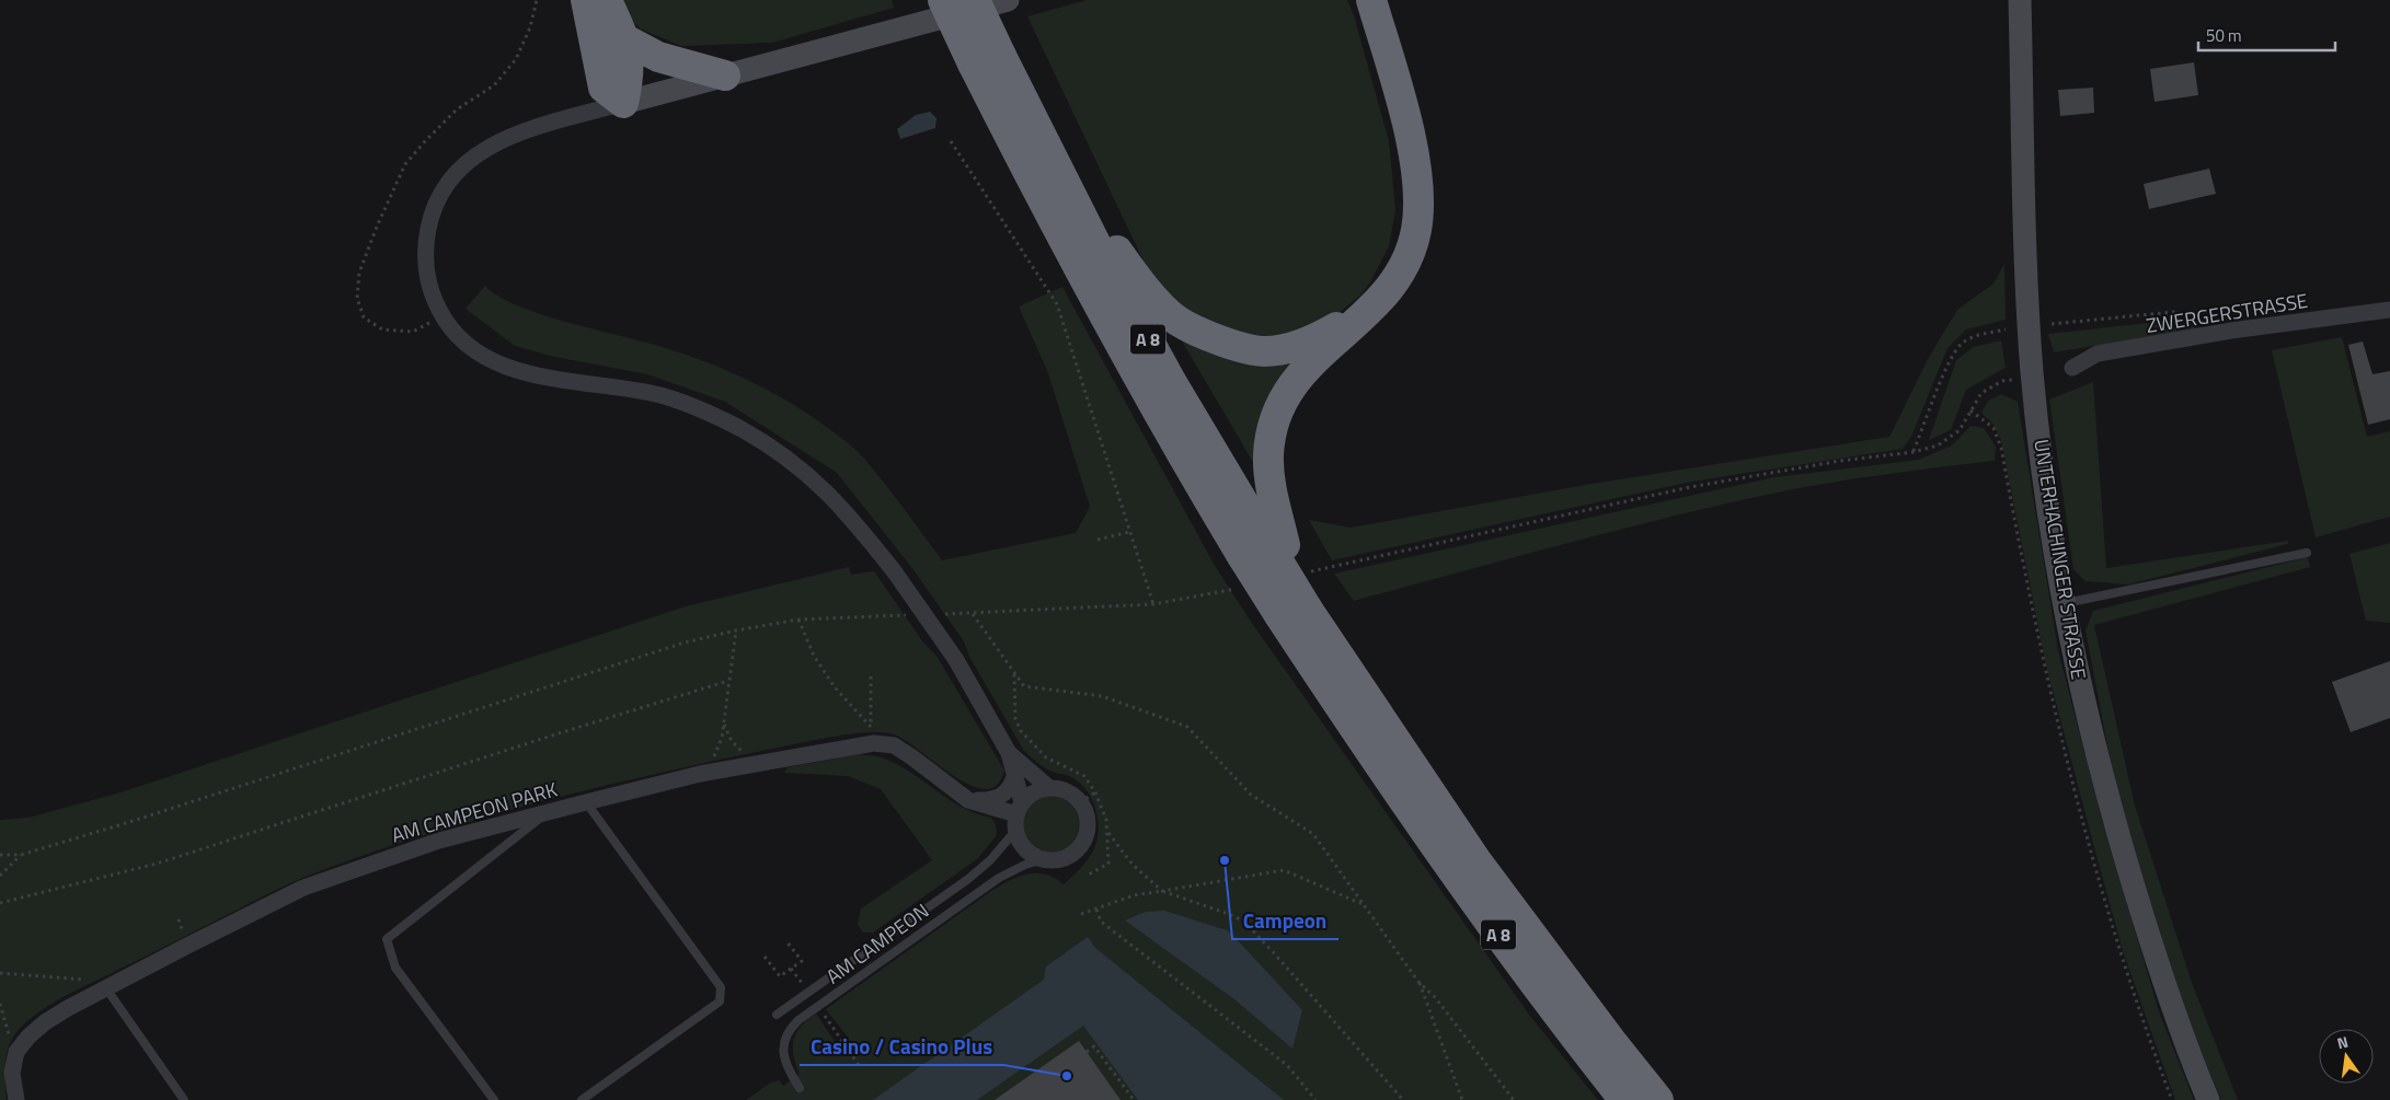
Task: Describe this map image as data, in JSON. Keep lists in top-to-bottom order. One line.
{"streets":{"highway":["A 8"],"main road":["UNTERHACHINGER STRASSE"],"street":["ZWERGERSTRASSE","AM CAMPEON PARK"],"lane":["AM CAMPEON"]},"crossings":[["AM CAMPEON PARK","AM CAMPEON"]],"places":["Campeon","Casino / Casino Plus"],"scale_bar":"50 m","north":"top"}
